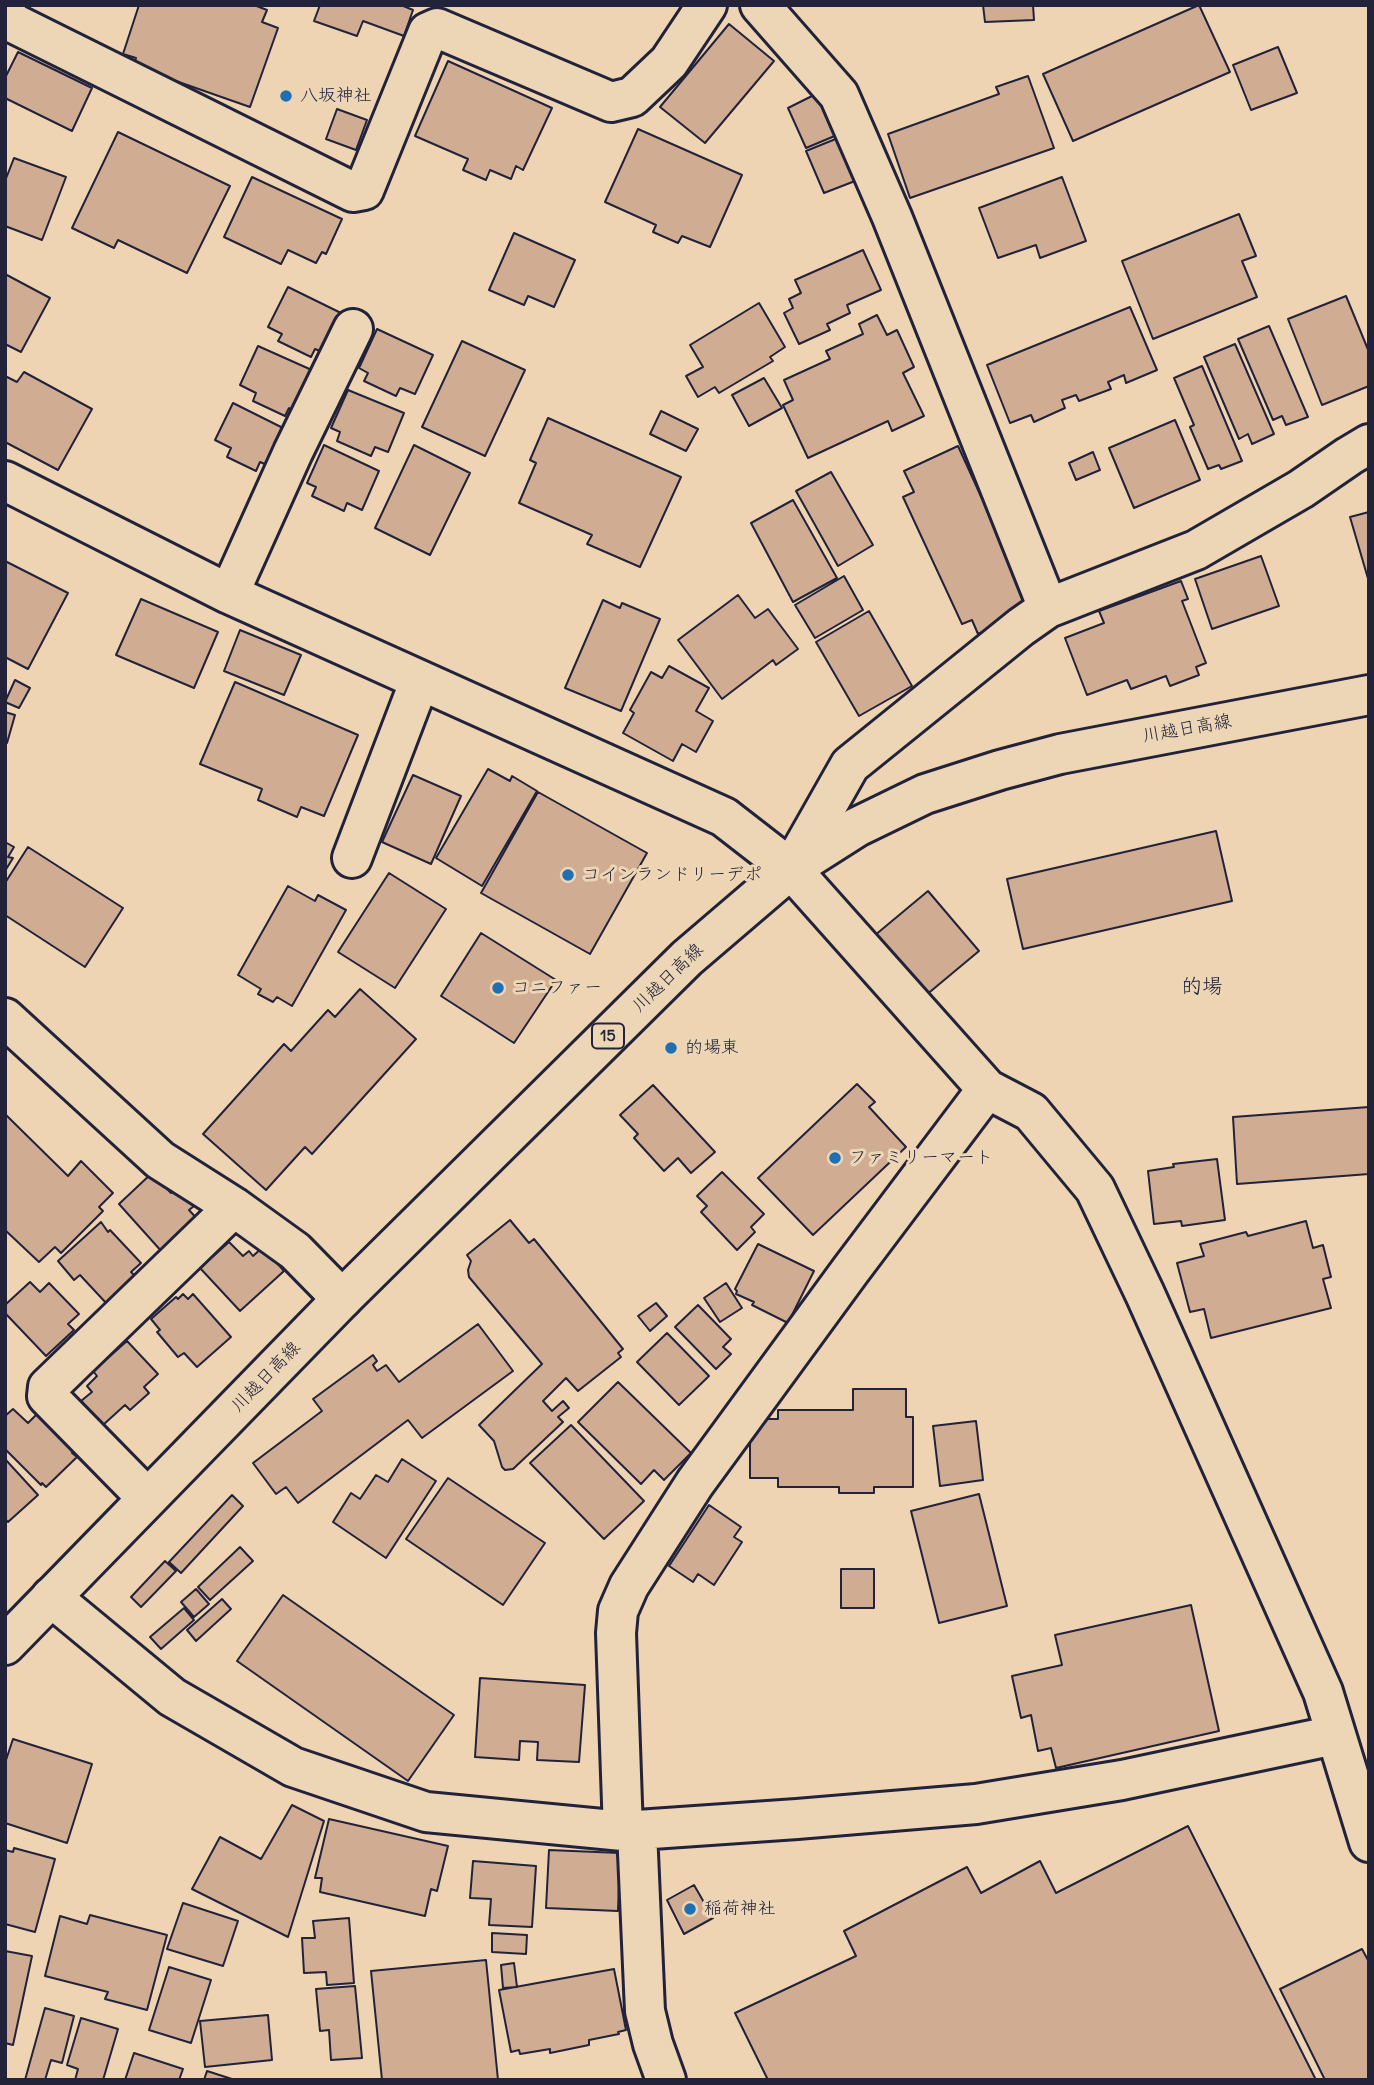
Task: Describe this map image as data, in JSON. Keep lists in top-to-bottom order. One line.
{"streets":{"street":["川越日高線","15"]},"districts":["的場"],"places":["八坂神社","コインランドリーデポ","コニファー","的場東","ファミリーマート","稲荷神社"]}
